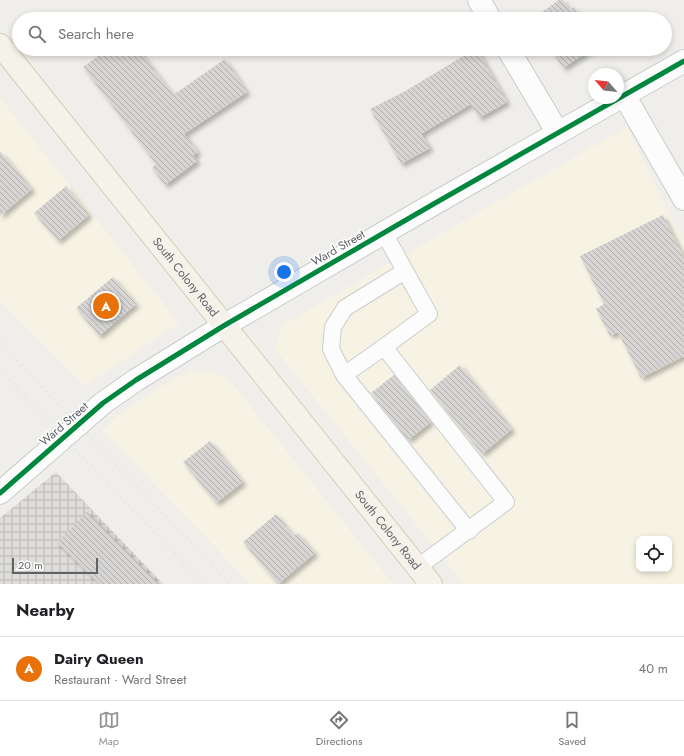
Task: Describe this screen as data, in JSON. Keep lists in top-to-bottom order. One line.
{"streets":{"main road":["South Colony Road"],"street":["Ward Street"]},"crossings":[["Ward Street","South Colony Road"]],"scale_bar":"20 m","north":"top left","page":{"search":"Search here","pins":"A","scale":"20 m","heading":"Nearby","list":[{"mark":"A","name":"Dairy Queen","note":"Restaurant · Ward Street","value":"40 m"}],"nav":["Map","Directions","Saved"]}}
